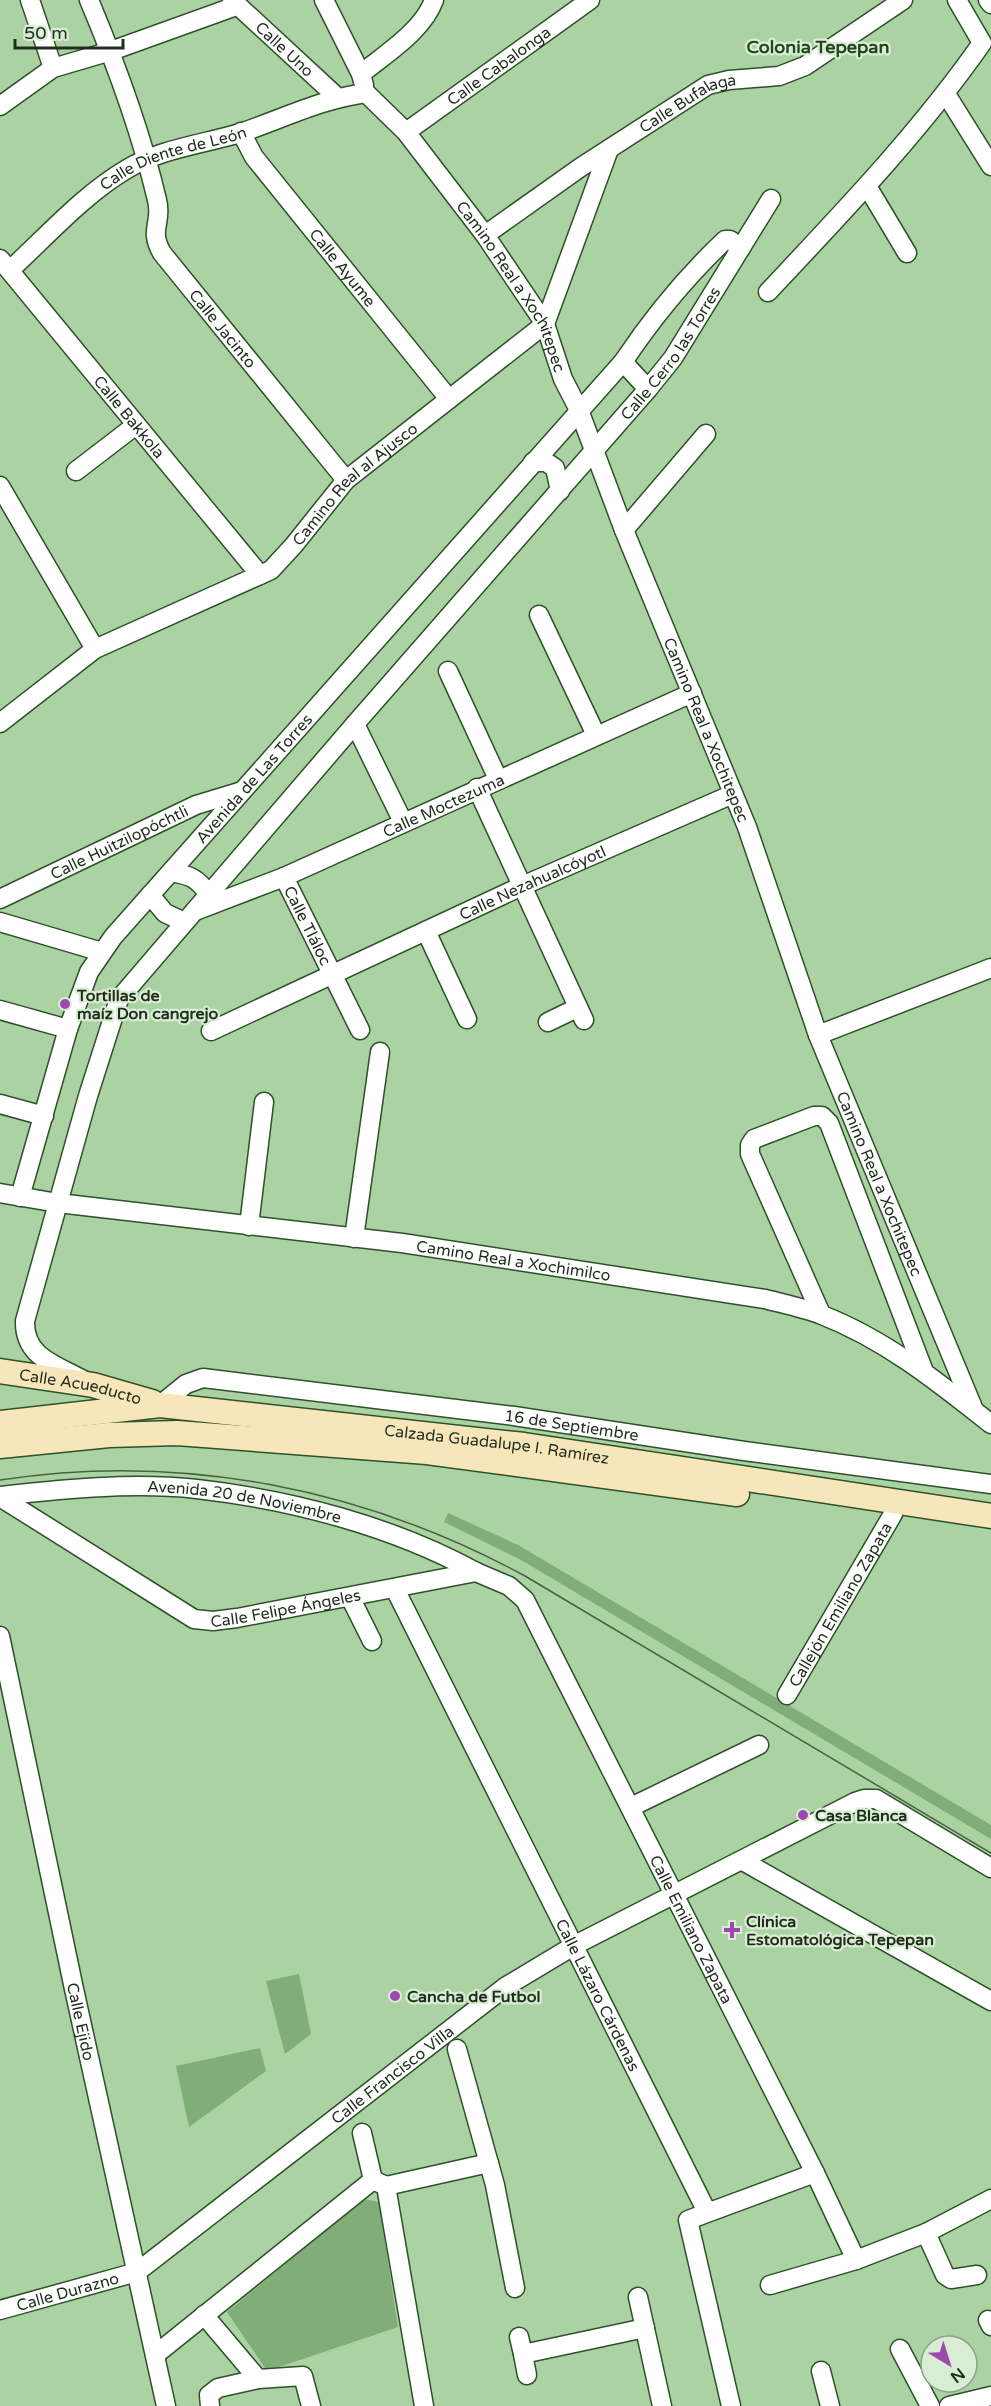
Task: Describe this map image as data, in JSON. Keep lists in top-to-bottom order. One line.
{"streets":{"main road":["Calle Acueducto","Calzada Guadalupe I. Ramírez"],"street":["Calle Uno","Calle Cabalonga","Calle Bufalaga","Calle Diente de León","Calle Ayume","Camino Real a Xochitepec","Calle Jacinto","Calle Cerro las Torres","Calle Bakkola","Camino Real al Ajusco","Avenida de Las Torres","Calle Moctezuma","Calle Huitzilopóchtli","Calle Nezahualcóyotl","Calle Tláloc","Camino Real a Xochimilco","16 de Septiembre","Avenida 20 de Noviembre","Callejón Emiliano Zapata","Calle Felipe Ángeles","Calle Emiliano Zapata","Calle Lázaro Cárdenas","Calle Ejido","Calle Francisco Villa","Calle Durazno"]},"crossings":[["Calle Uno","Calle Diente de León"],["Calle Cabalonga","Camino Real a Xochitepec"],["Calle Bufalaga","Camino Real a Xochitepec"],["Calle Diente de León","Calle Ayume"],["Calle Diente de León","Camino Real a Xochitepec"],["Calle Diente de León","Calle Jacinto"],["Calle Diente de León","Calle Bakkola"],["Calle Ayume","Camino Real al Ajusco"],["Camino Real a Xochitepec","Calle Cerro las Torres"],["Camino Real a Xochitepec","Camino Real al Ajusco"],["Camino Real a Xochitepec","Avenida de Las Torres"],["Camino Real a Xochitepec","Calle Moctezuma"],["Camino Real a Xochitepec","Calle Nezahualcóyotl"],["Camino Real a Xochitepec","Camino Real a Xochimilco"],["Calle Jacinto","Camino Real al Ajusco"],["Calle Cerro las Torres","Avenida de Las Torres"],["Calle Bakkola","Camino Real al Ajusco"],["Avenida de Las Torres","Calle Moctezuma"],["Avenida de Las Torres","Calle Huitzilopóchtli"],["Avenida de Las Torres","Camino Real a Xochimilco"],["Calle Moctezuma","Calle Tláloc"],["Calle Nezahualcóyotl","Calle Tláloc"],["Calle Acueducto","16 de Septiembre"],["Calle Acueducto","Calzada Guadalupe I. Ramírez"],["16 de Septiembre","Calzada Guadalupe I. Ramírez"],["Calzada Guadalupe I. Ramírez","Callejón Emiliano Zapata"],["Avenida 20 de Noviembre","Calle Felipe Ángeles"],["Avenida 20 de Noviembre","Calle Emiliano Zapata"],["Calle Felipe Ángeles","Calle Emiliano Zapata"],["Calle Felipe Ángeles","Calle Lázaro Cárdenas"],["Calle Emiliano Zapata","Calle Francisco Villa"],["Calle Lázaro Cárdenas","Calle Francisco Villa"],["Calle Ejido","Calle Francisco Villa"],["Calle Ejido","Calle Durazno"],["Calle Francisco Villa","Calle Durazno"]],"districts":["Colonia Tepepan"],"places":{"other":["Tortillas de maíz Don cangrejo","Casa Blanca","Cancha de Futbol"],"health":["Clínica Estomatológica Tepepan"]},"scale_bar":"50 m","north":"bottom right"}
